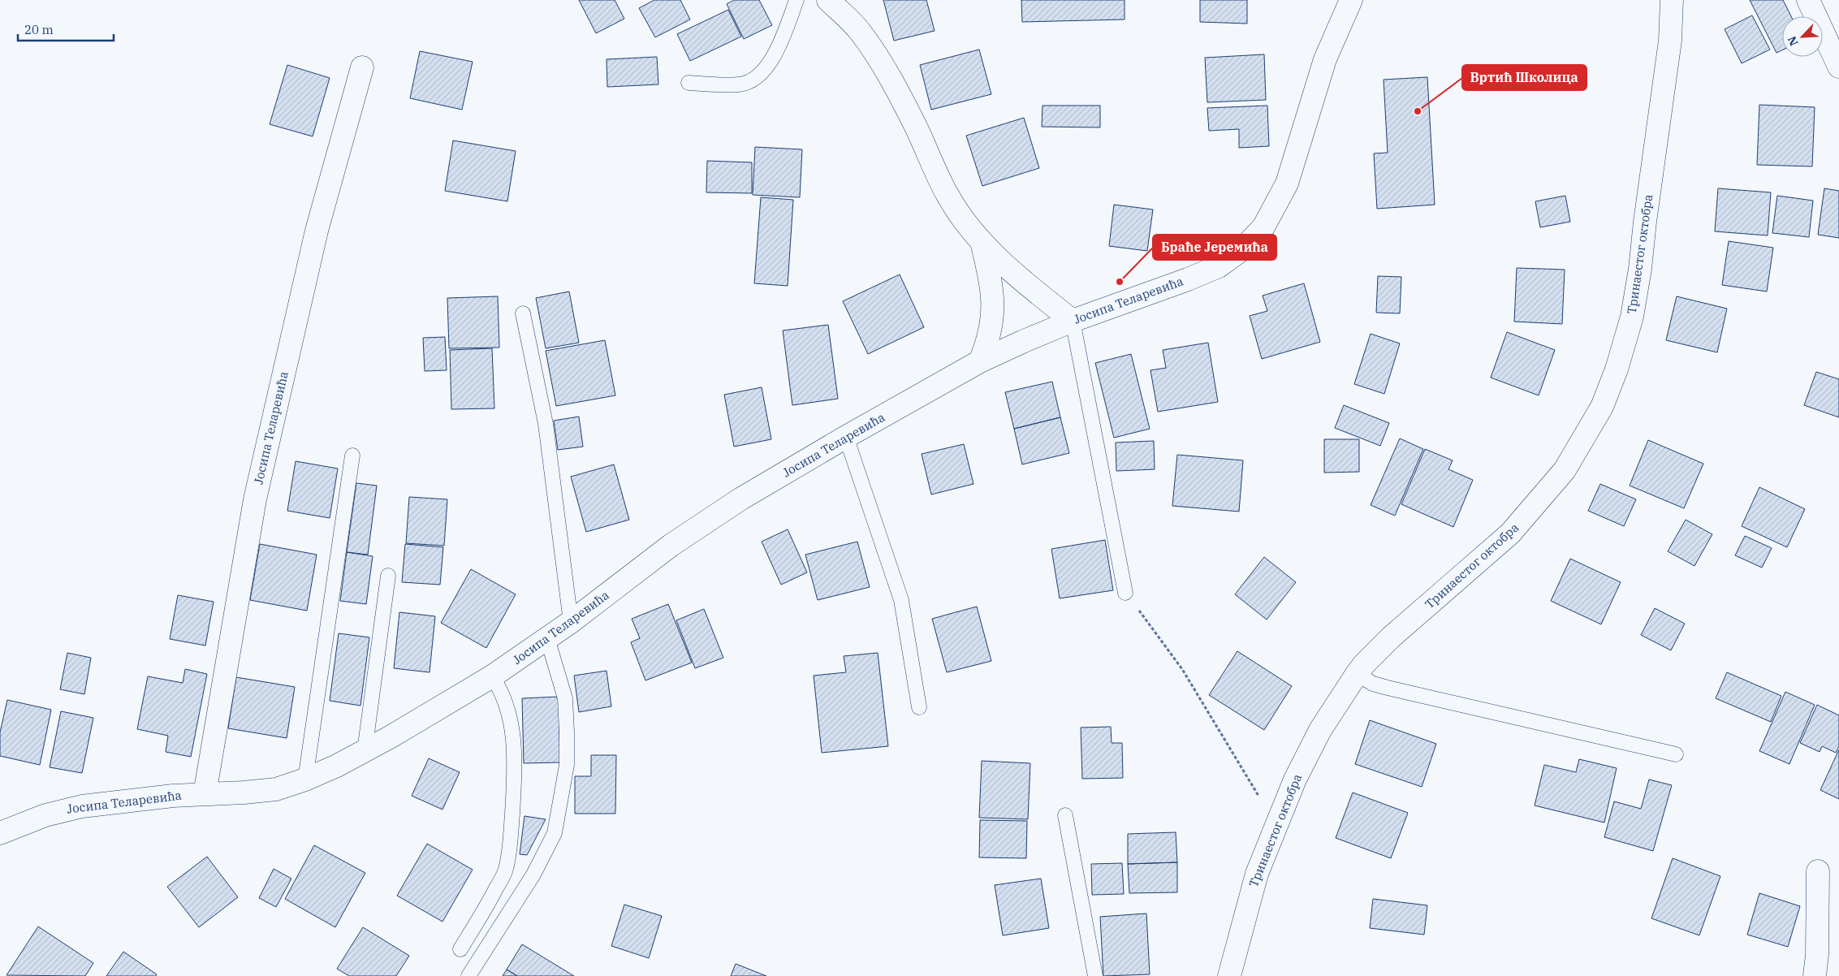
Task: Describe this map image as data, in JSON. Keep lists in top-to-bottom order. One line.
{"streets":{"street":["Тринаестог октобра","Јосипа Теларевића"]},"places":["Вртић Школица","Браће Јеремића"],"scale_bar":"20 m","north":"bottom left"}
